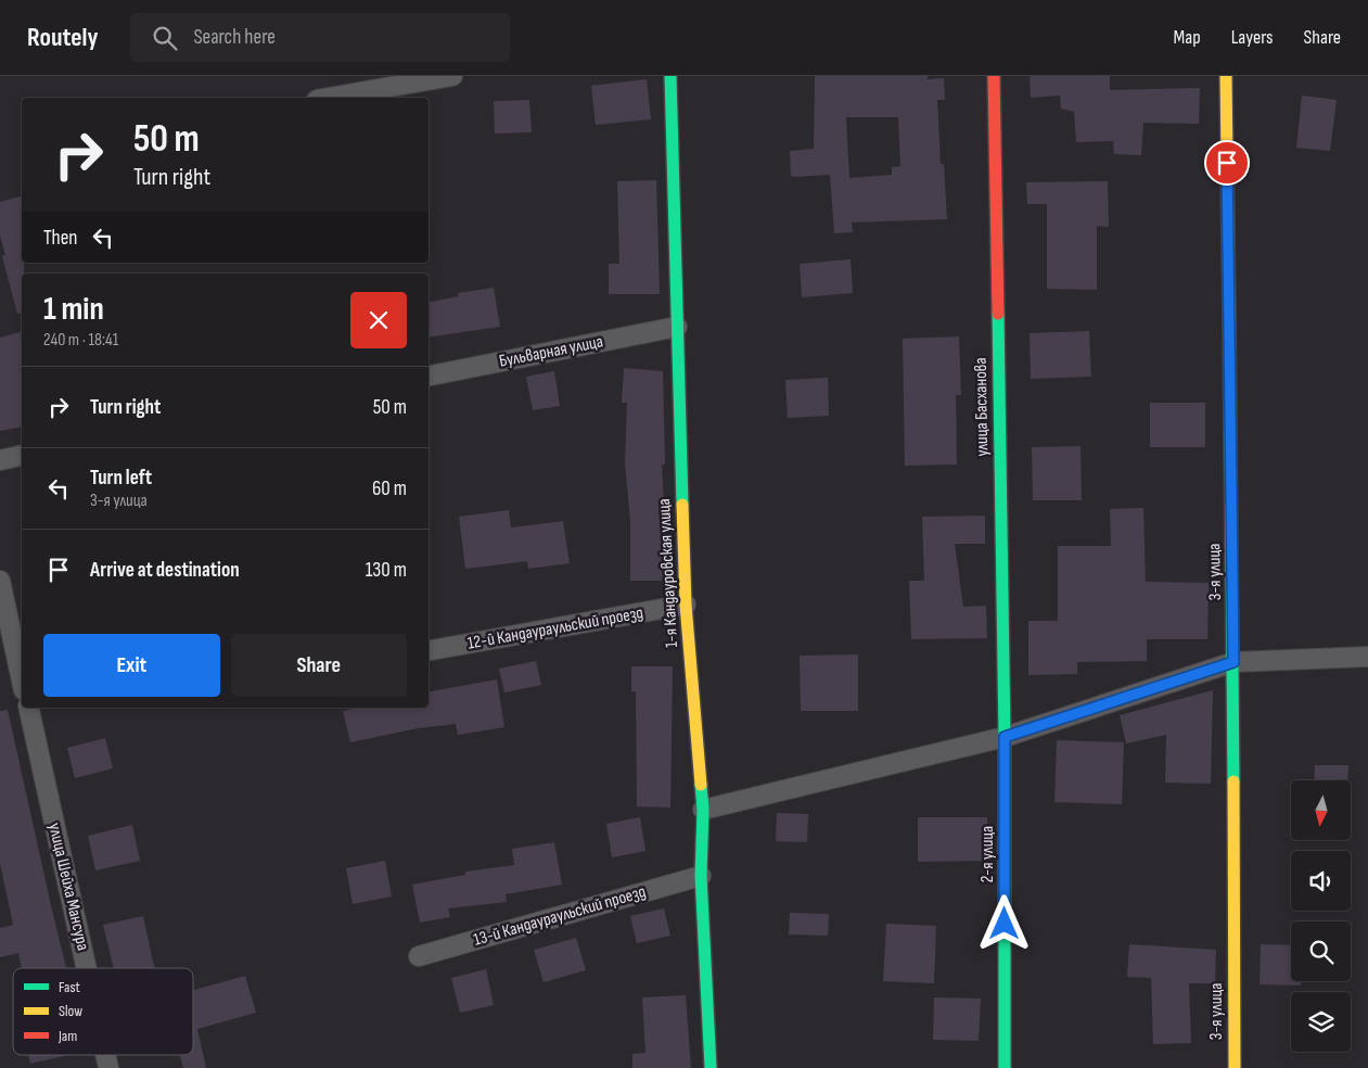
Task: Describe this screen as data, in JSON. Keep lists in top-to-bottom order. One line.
{"streets":{"street":["Бульварная улица","улица Басханова","3-я улица","1-я Кандауровская улица","12-й Кандаураульский проезд","2-я улица","улица Шейха Мансура","13-й Кандаураульский проезд"]},"crossings":[["Бульварная улица","1-я Кандауровская улица"],["улица Басханова","2-я улица"],["1-я Кандауровская улица","12-й Кандаураульский проезд"],["1-я Кандауровская улица","13-й Кандаураульский проезд"]],"legend":["Fast","Slow","Jam"],"north":"bottom","page":{"header":"Routely","search":"Search here","nav":["Map","Layers","Share"],"turn":["50 m","Turn right"],"then":"Then","heading":["1 min","240 m · 18:41"],"list":[{"name":"Turn right","value":"50 m"},{"name":"Turn left","note":"3-я улица","value":"60 m"},{"name":"Arrive at destination","value":"130 m"}],"buttons":["Exit","Share"]}}
